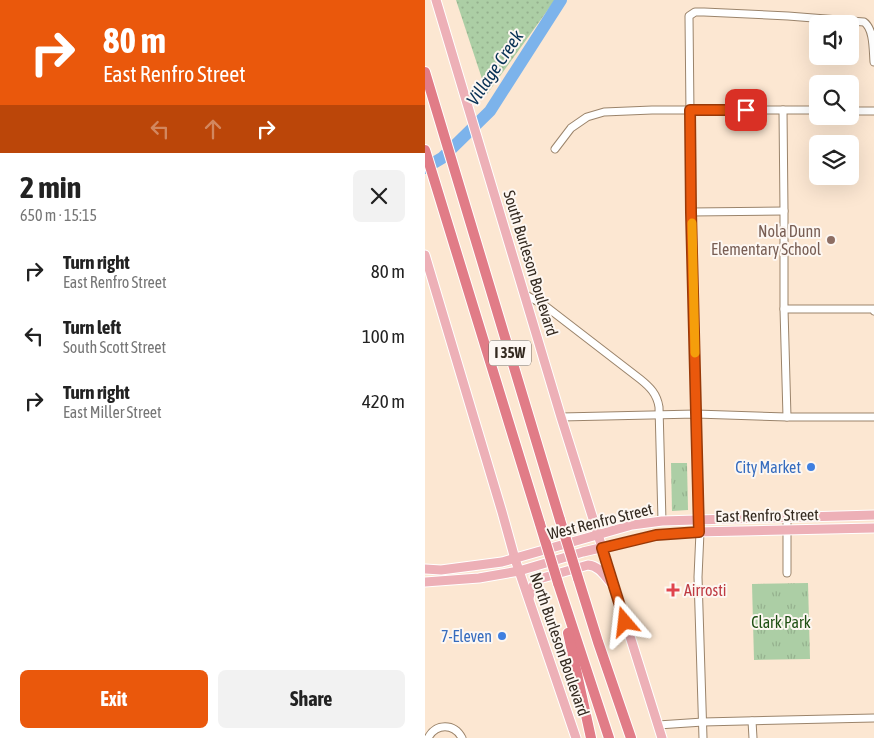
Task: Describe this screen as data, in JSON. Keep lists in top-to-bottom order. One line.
{"streets":{"highway":["I 35W"],"main road":["South Burleson Boulevard","East Renfro Street","West Renfro Street","North Burleson Boulevard"]},"crossings":[["South Burleson Boulevard","West Renfro Street"],["East Renfro Street","West Renfro Street"],["West Renfro Street","North Burleson Boulevard"]],"water":["Village Creek"],"parks":["Clark Park"],"places":{"other":["Nola Dunn Elementary School","City Market","7-Eleven"],"health":["Airrosti"]},"page":{"turn":["80 m","East Renfro Street"],"heading":["2 min","650 m · 15:15"],"list":[{"name":"Turn right","note":"East Renfro Street","value":"80 m"},{"name":"Turn left","note":"South Scott Street","value":"100 m"},{"name":"Turn right","note":"East Miller Street","value":"420 m"}],"buttons":["Exit","Share"]}}
